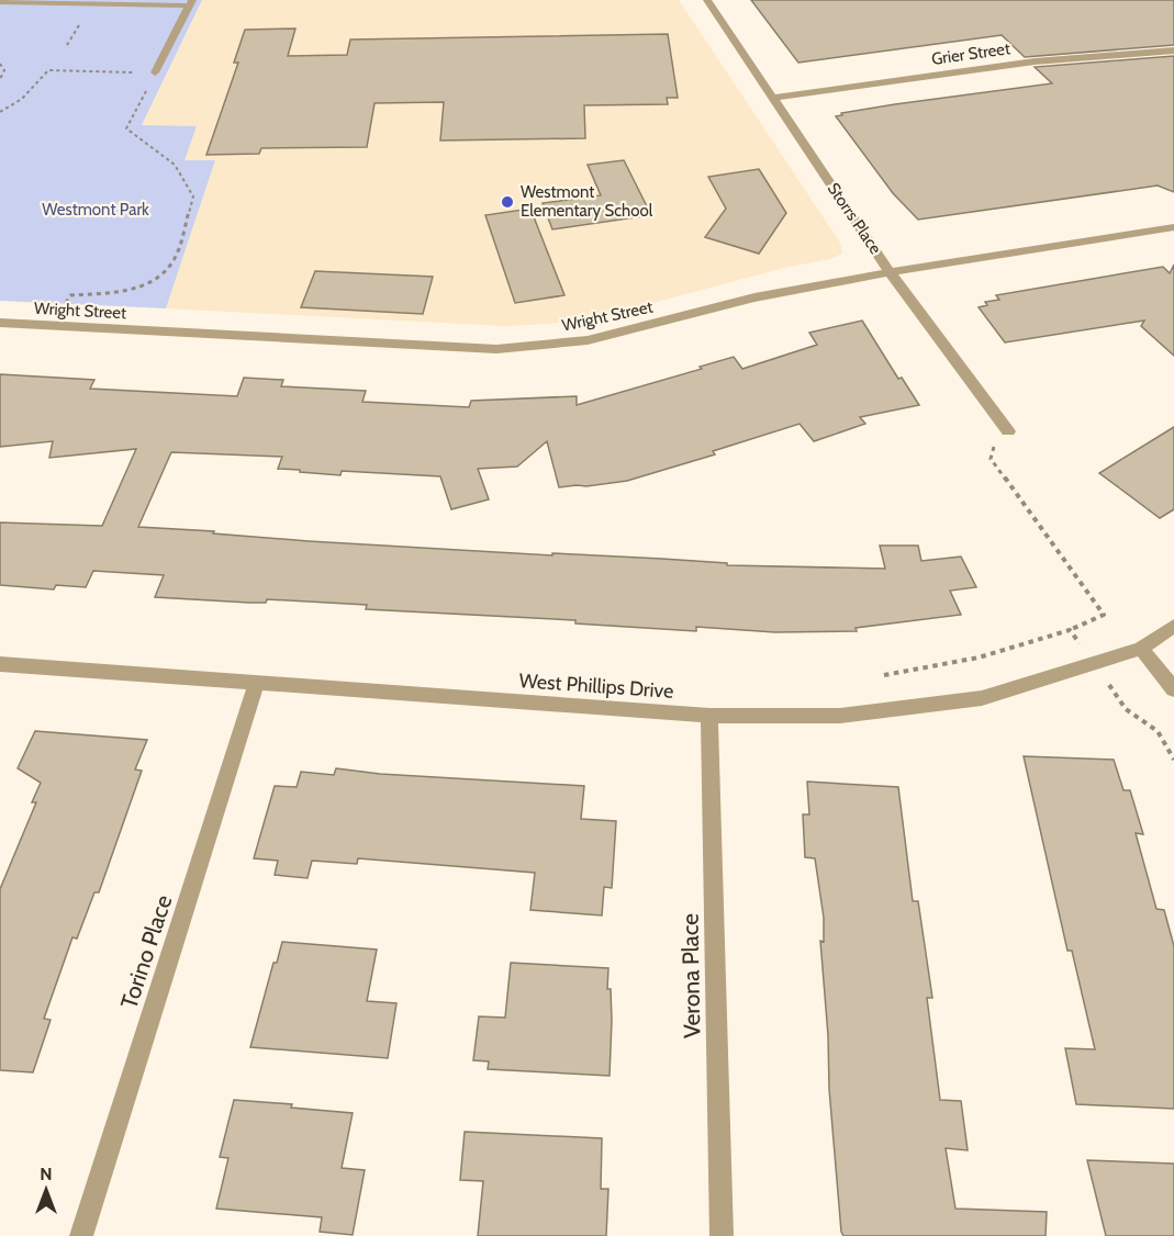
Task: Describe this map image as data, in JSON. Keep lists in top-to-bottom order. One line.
{"streets":{"street":["Grier Street","Storrs Place","Wright Street","West Phillips Drive","Torino Place","Verona Place"]},"crossings":[["Grier Street","Storrs Place"],["Storrs Place","Wright Street"],["West Phillips Drive","Torino Place"],["West Phillips Drive","Verona Place"]],"parks":["Westmont Park"],"places":["Westmont Elementary School"],"north":"top"}
